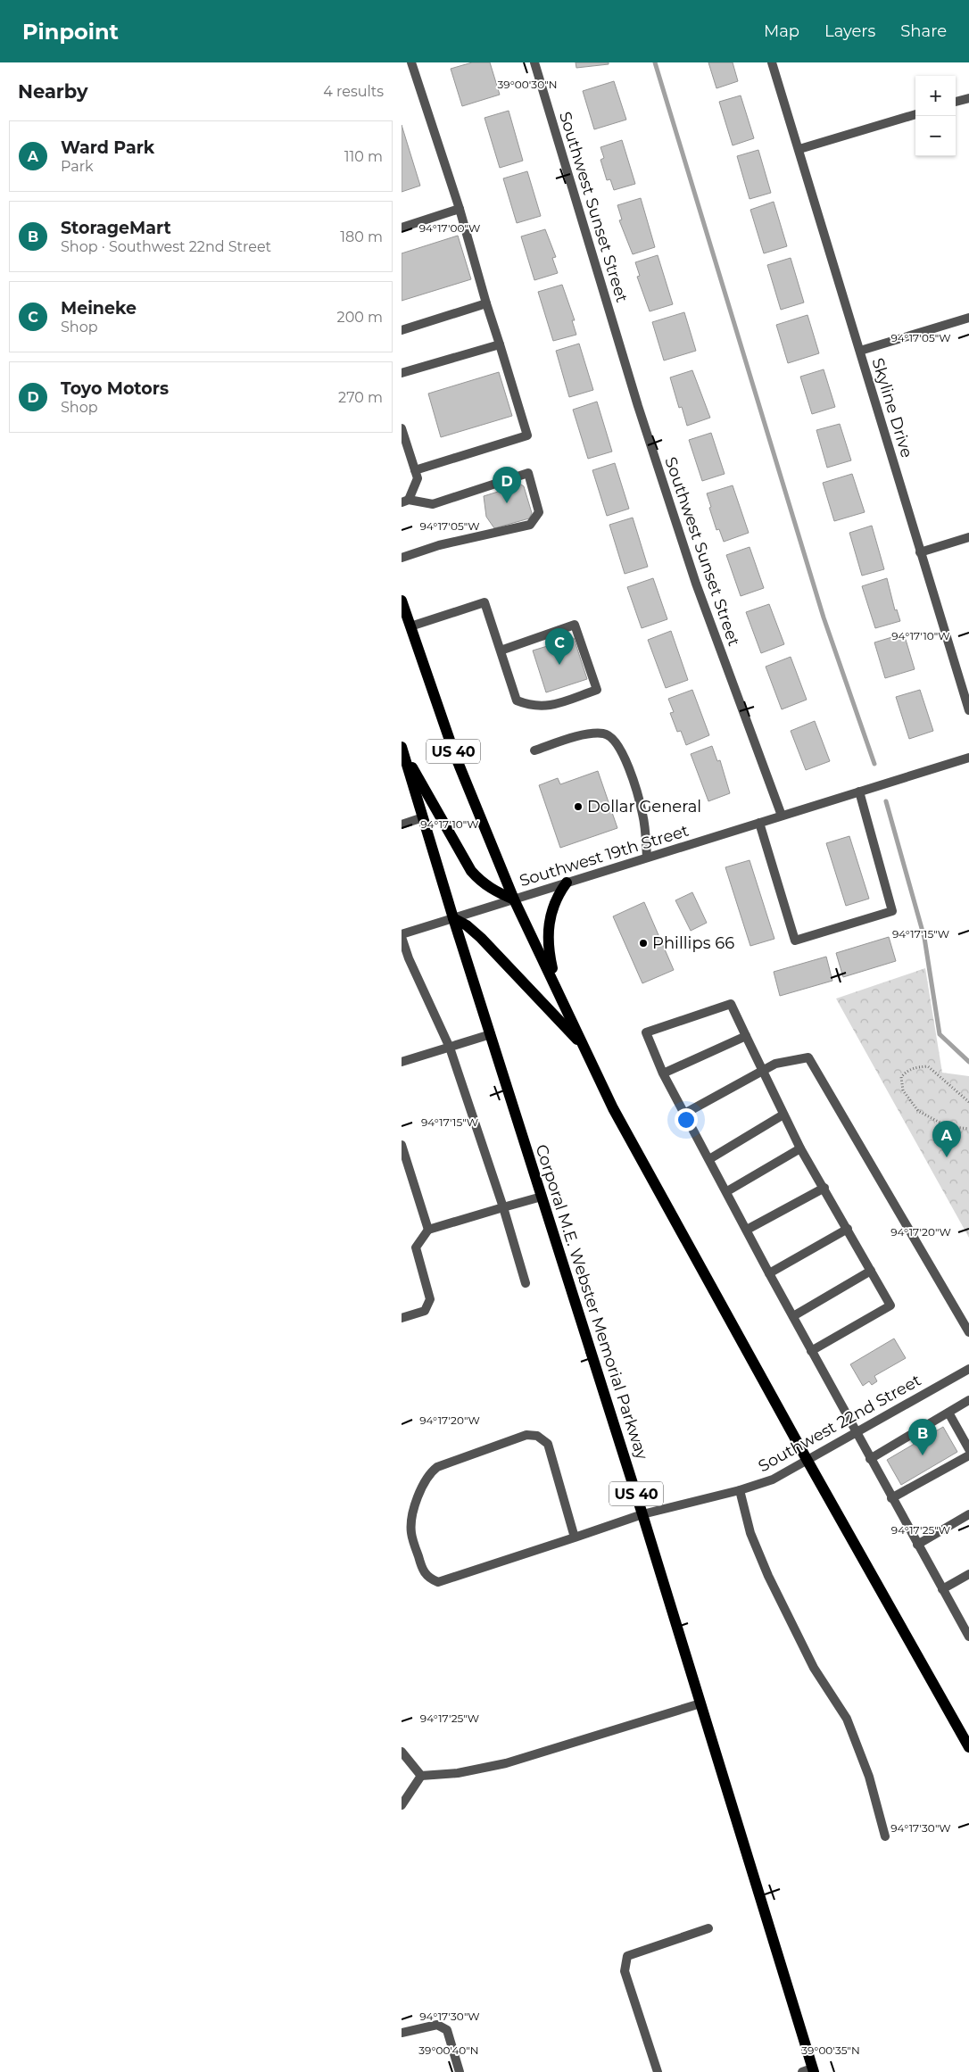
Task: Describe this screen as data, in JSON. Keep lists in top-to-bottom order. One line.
{"streets":{"main road":["US 40","Corporal M.E. Webster Memorial Parkway"],"street":["Southwest Sunset Street","Skyline Drive","Southwest 19th Street","Southwest 22nd Street"]},"crossings":[["Southwest Sunset Street","Southwest 19th Street"],["US 40","Southwest 19th Street"],["US 40","Southwest 22nd Street"],["Southwest 19th Street","Corporal M.E. Webster Memorial Parkway"],["Corporal M.E. Webster Memorial Parkway","Southwest 22nd Street"]],"places":["Dollar General","Phillips 66"],"page":{"header":"Pinpoint","nav":["Map","Layers","Share"],"heading":["Nearby","4 results"],"map_buttons":["+","−"],"list":[{"mark":"A","name":"Ward Park","note":"Park","value":"110 m"},{"mark":"B","name":"StorageMart","note":"Shop · Southwest 22nd Street","value":"180 m"},{"mark":"C","name":"Meineke","note":"Shop","value":"200 m"},{"mark":"D","name":"Toyo Motors","note":"Shop","value":"270 m"}],"pins":["D","C","A","B"]},"coordinates":["39°00'30\"N","94°17'00\"W","94°17'05\"W","94°17'10\"W","94°17'15\"W","94°17'20\"W","94°17'25\"W","94°17'30\"W","39°00'40\"N","39°00'35\"N"]}
